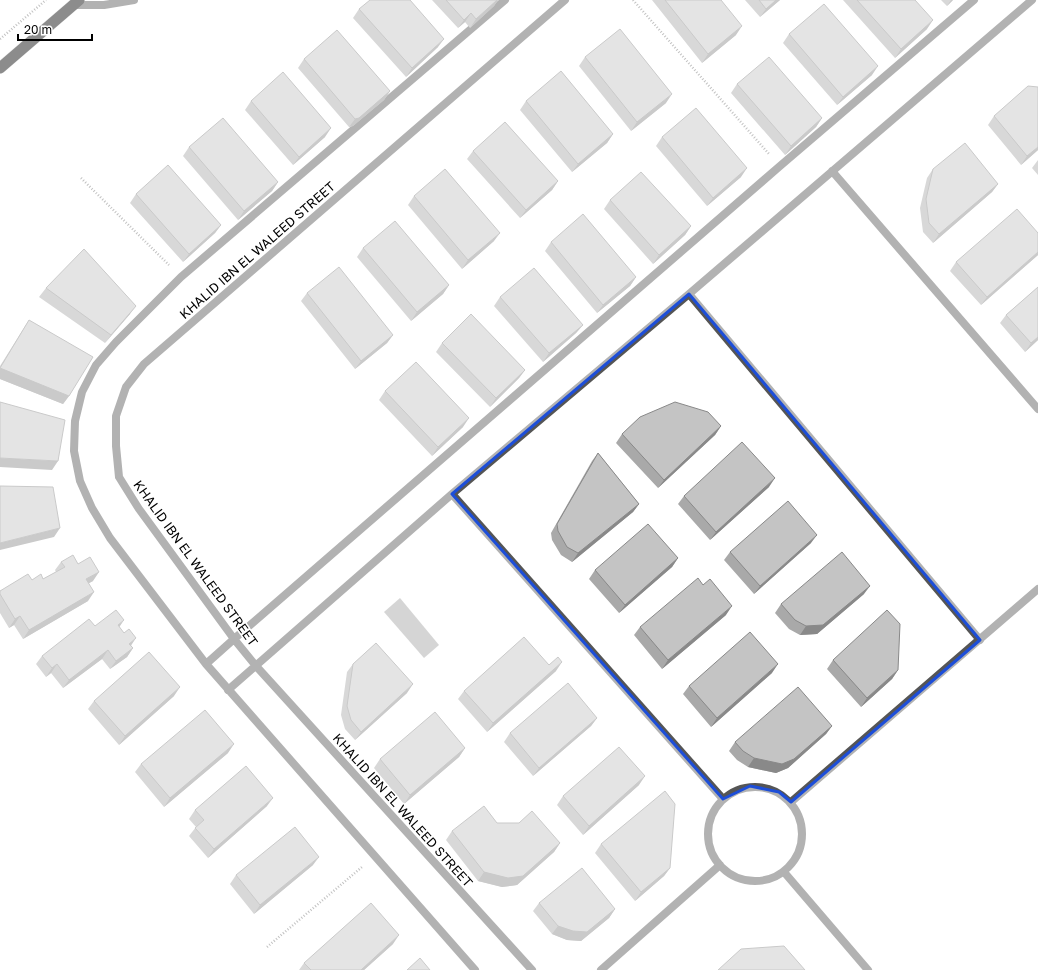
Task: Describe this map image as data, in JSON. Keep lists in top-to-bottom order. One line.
{"streets":{"street":["KHALID IBN EL WALEED STREET"]},"scale_bar":"20 m"}
